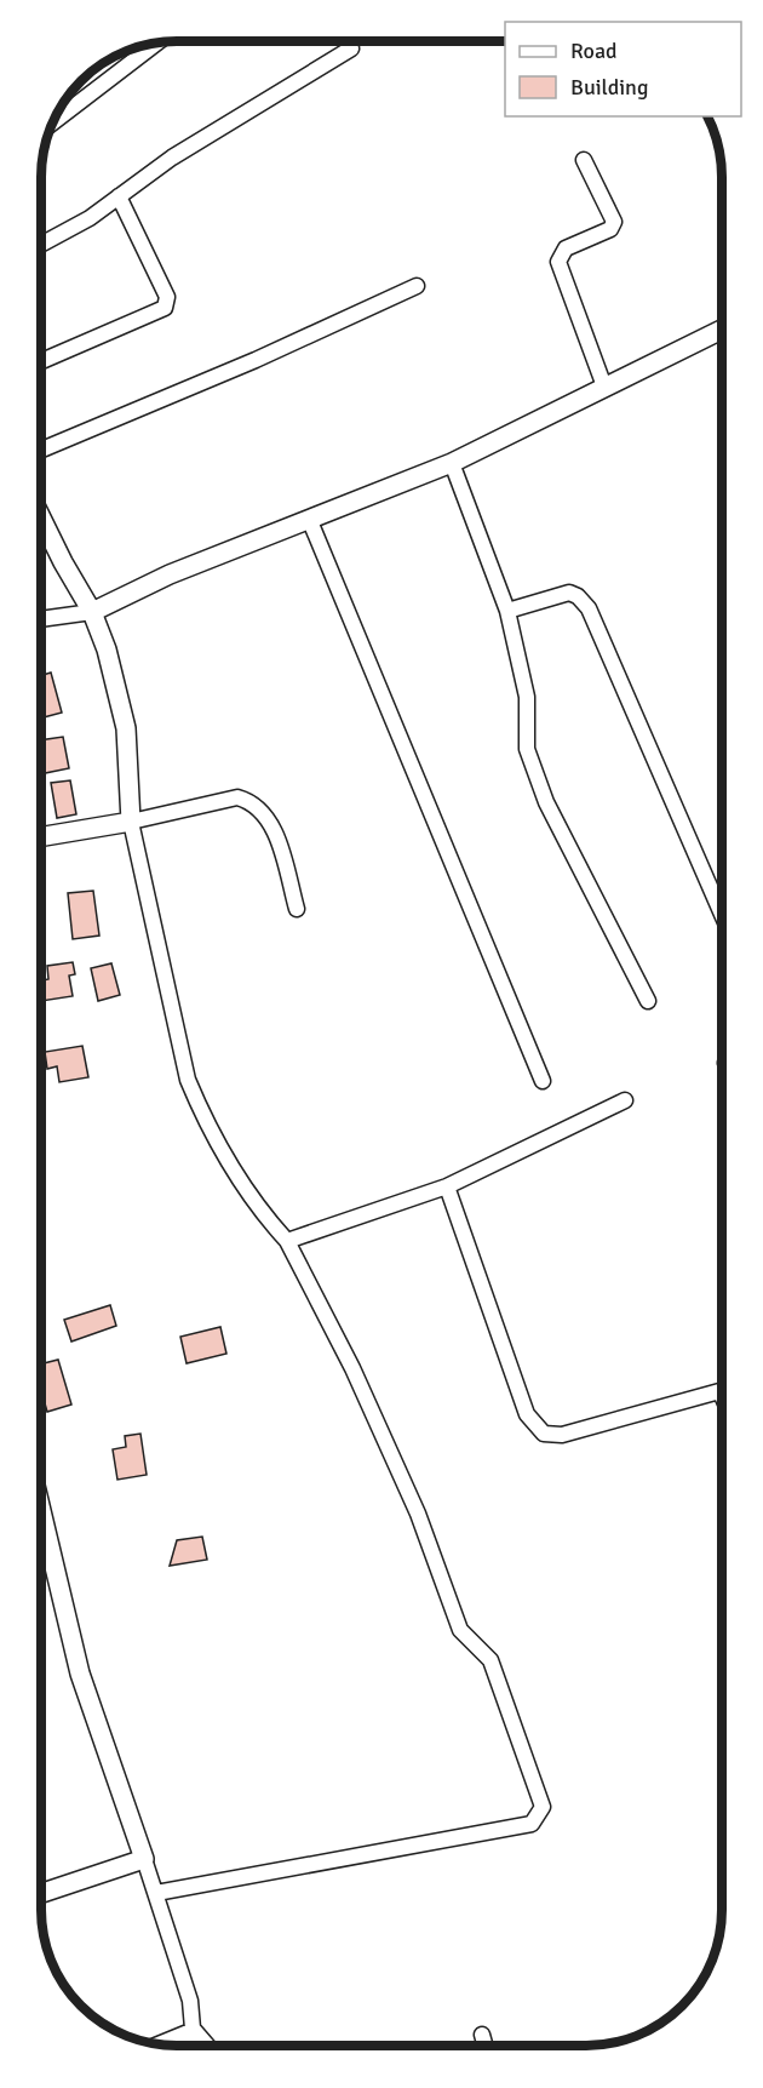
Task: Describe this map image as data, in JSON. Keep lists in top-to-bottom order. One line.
{"legend":["Road","Building"]}
